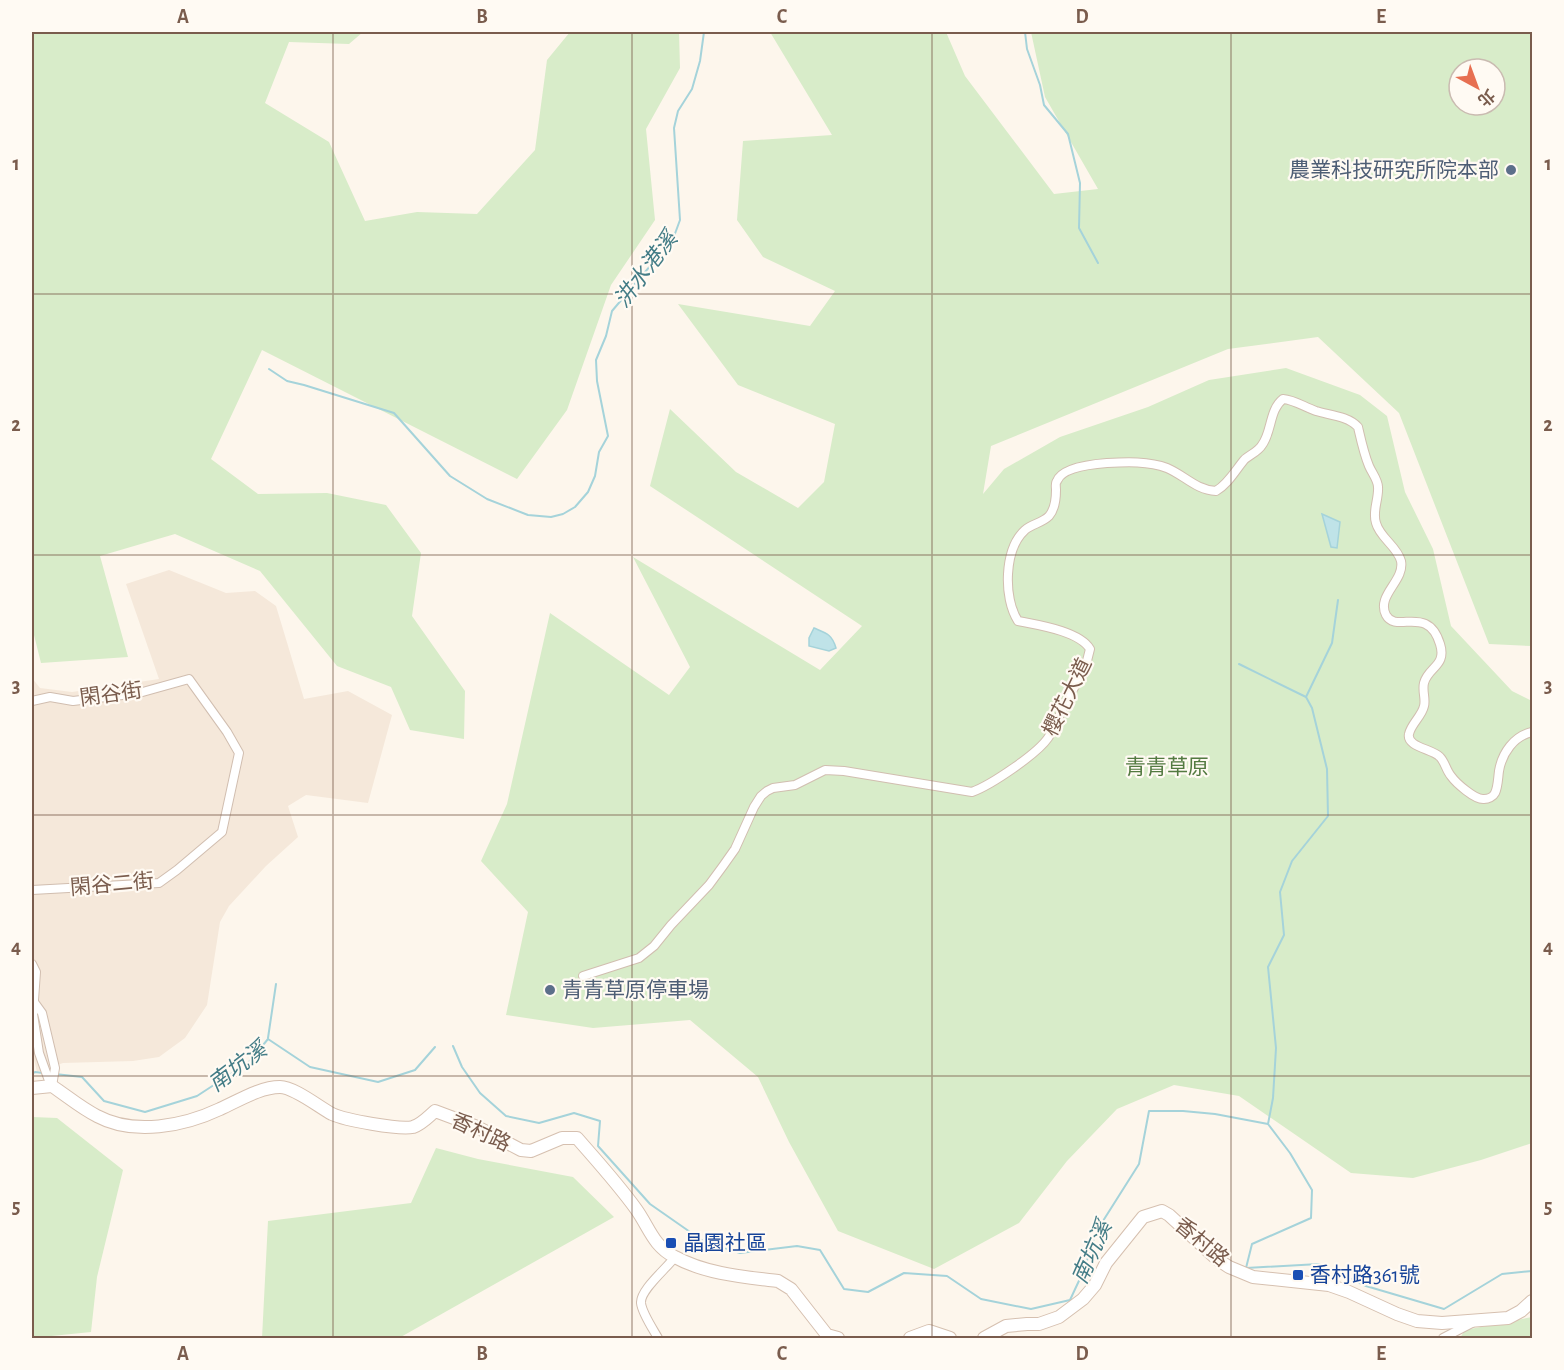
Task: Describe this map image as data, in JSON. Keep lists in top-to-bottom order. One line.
{"streets":{"street":["閑谷街","櫻花大道","閑谷二街","香村路"]},"crossings":[["閑谷街","閑谷二街"]],"water":["汫水港溪","南坑溪"],"parks":["青青草原"],"places":{"other":["農業科技研究所院本部","青青草原停車場"],"transit":["晶園社區","香村路361號"]},"north":"bottom right","grid":{"columns":["A","B","C","D","E"],"rows":["1","2","3","4","5"]}}
